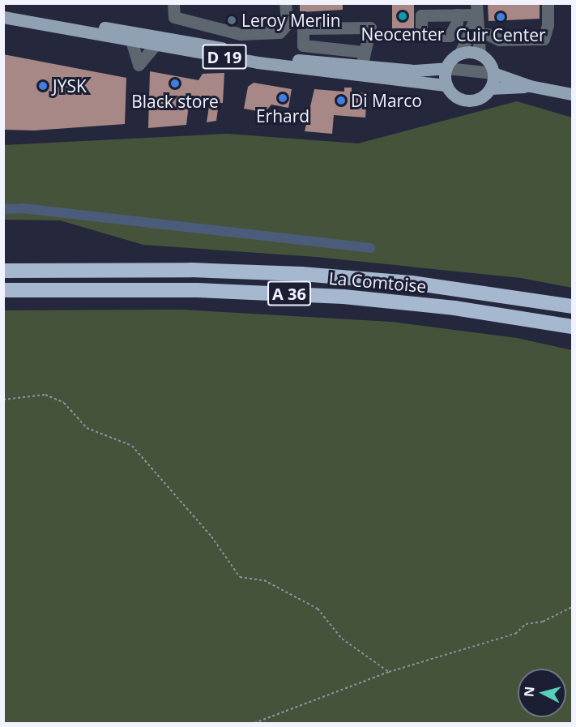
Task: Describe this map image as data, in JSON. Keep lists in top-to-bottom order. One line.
{"streets":{"highway":["La Comtoise","A 36"],"main road":["D 19"]},"places":["Neocenter","Cuir Center","Leroy Merlin","Black store","JYSK","Erhard","Di Marco"],"north":"left"}
